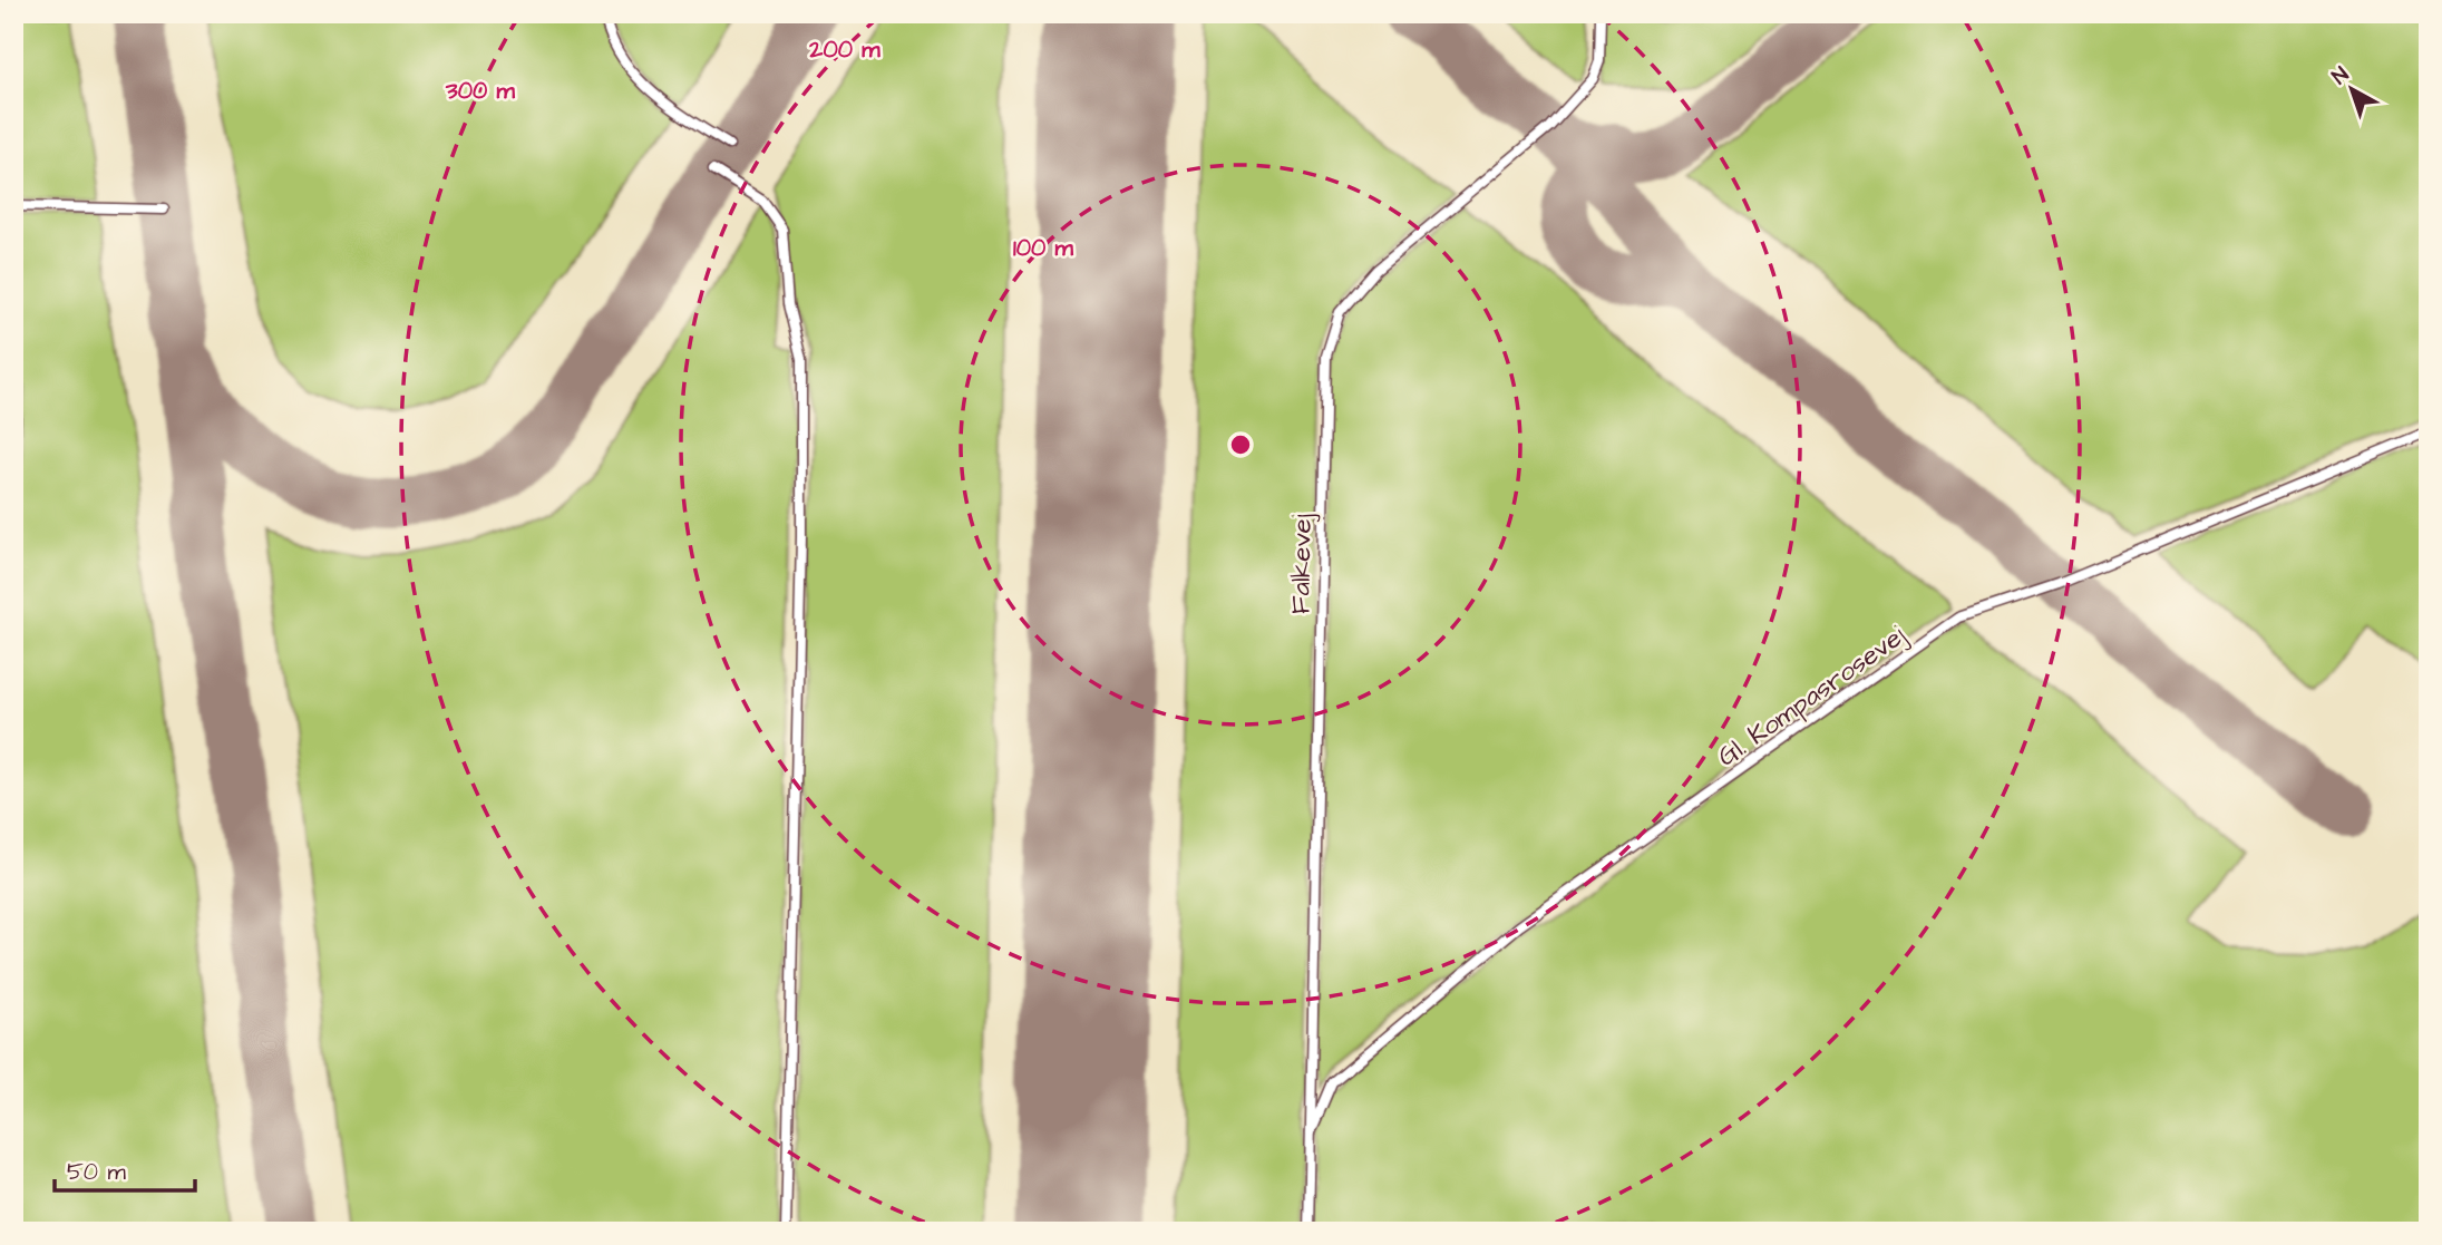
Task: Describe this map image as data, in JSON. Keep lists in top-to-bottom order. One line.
{"streets":{"lane":["Falkevej","Gl. Kompasrosevej"]},"crossings":[["Falkevej","Gl. Kompasrosevej"]],"scale_bar":"50 m","north":"top left","rings":["200 m","300 m","100 m"]}
